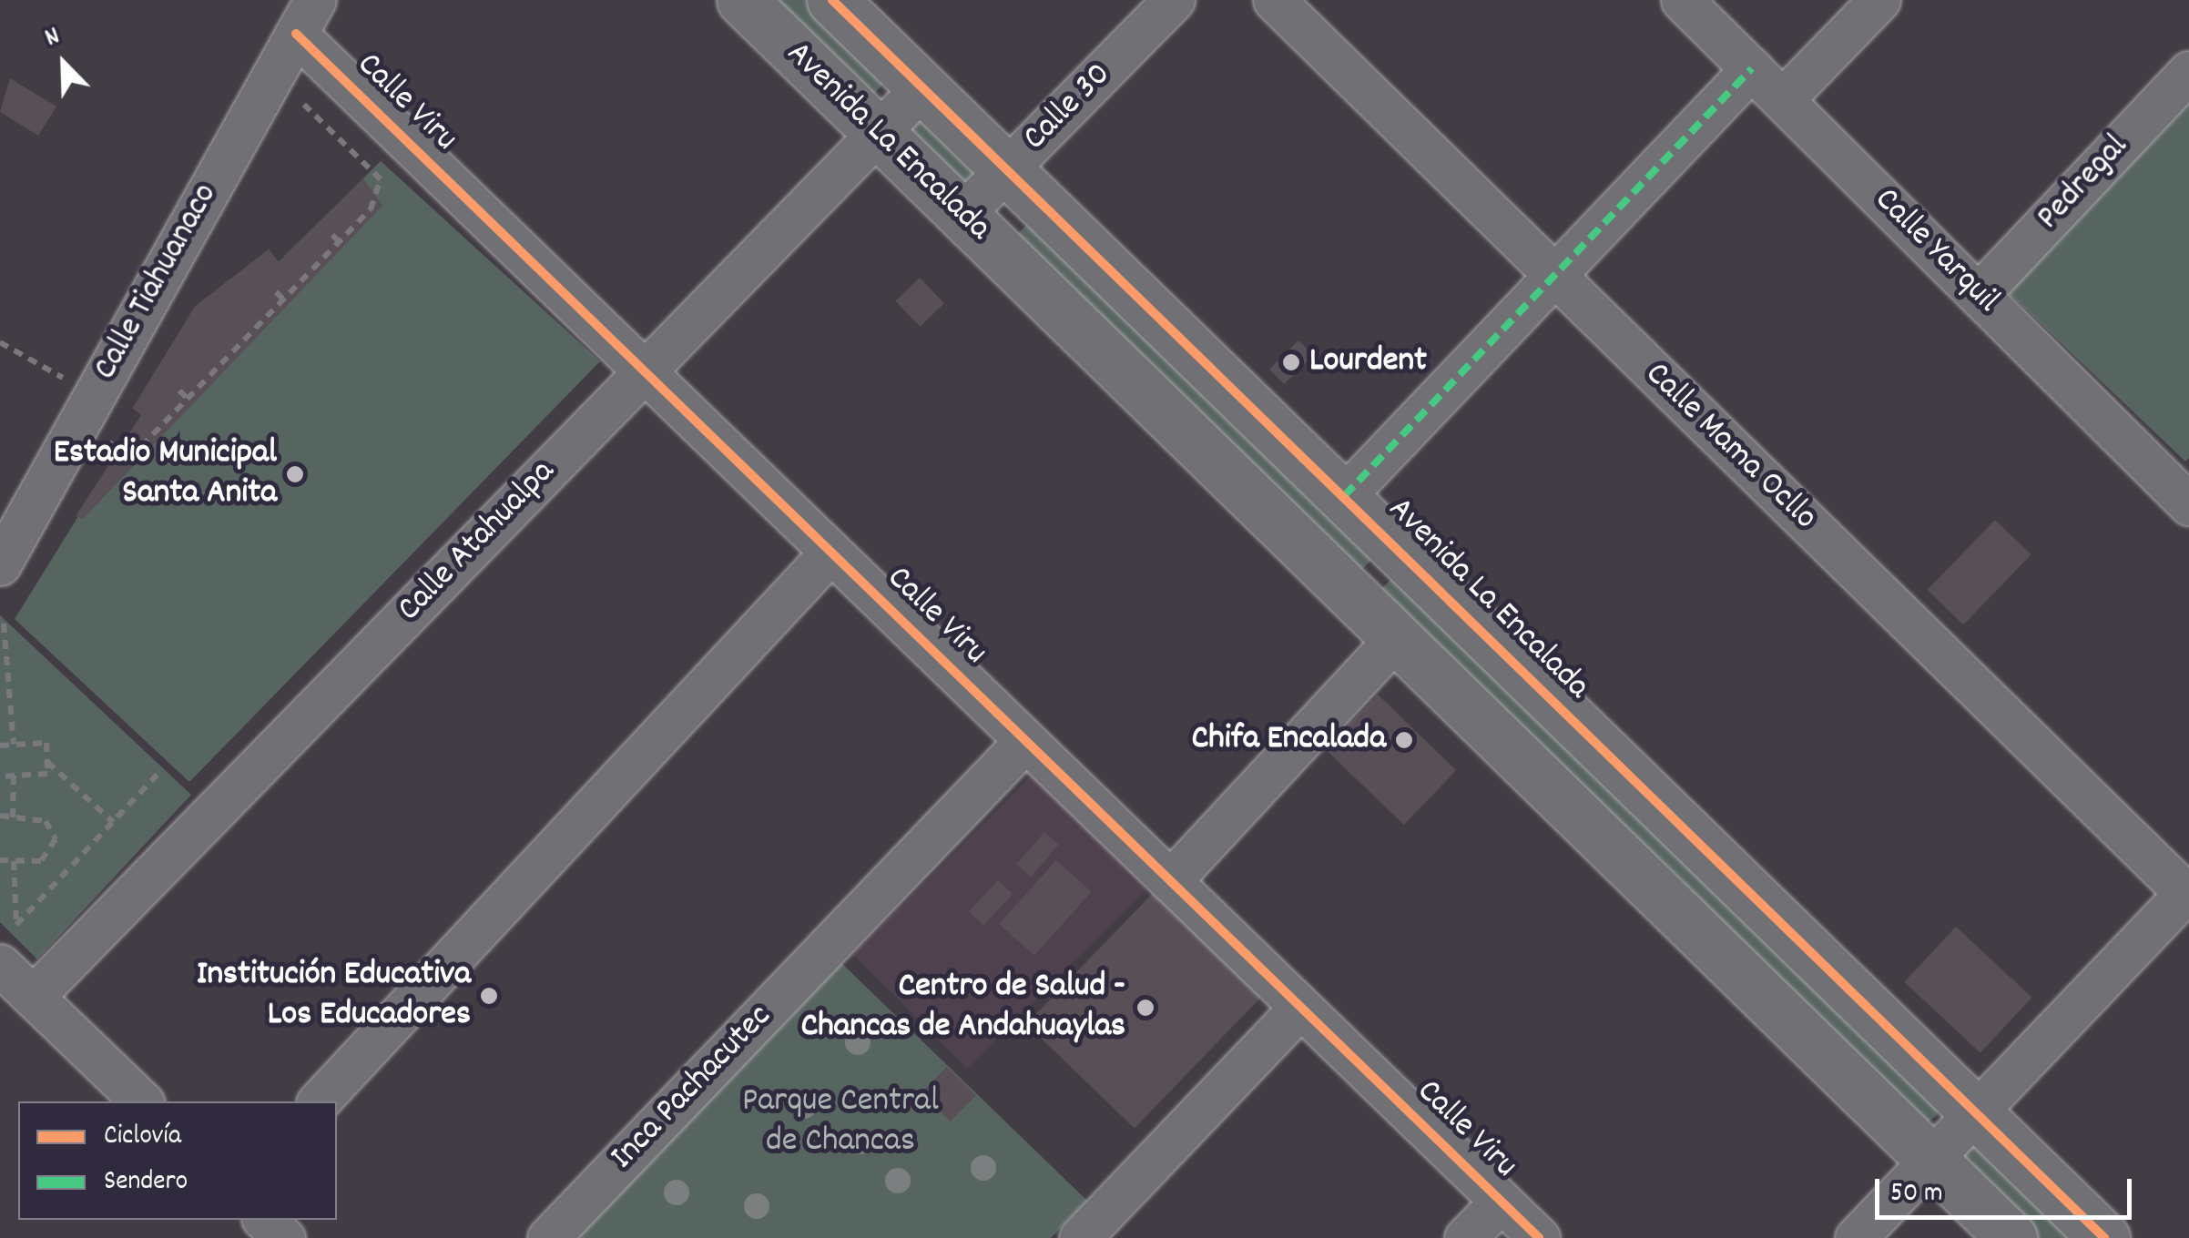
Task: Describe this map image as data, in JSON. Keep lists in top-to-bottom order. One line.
{"streets":{"street":["Calle Viru","Calle 30","Avenida La Encalada","Pedregal","Calle Yarquil","Calle Tiahuanaco","Calle Mama Ocllo","Calle Atahualpa","Inca Pachacutec"]},"crossings":[["Calle Viru","Calle Tiahuanaco"],["Calle Viru","Calle Atahualpa"],["Calle Viru","Inca Pachacutec"],["Calle 30","Avenida La Encalada"],["Avenida La Encalada","Calle Atahualpa"],["Pedregal","Calle Yarquil"]],"parks":["Parque Central de Chancas"],"places":["Lourdent","Estadio Municipal Santa Anita","Chifa Encalada","Institución Educativa Los Educadores","Centro de Salud - Chancas de Andahuaylas"],"legend":["Ciclovía","Sendero"],"scale_bar":"50 m","north":"top left"}
